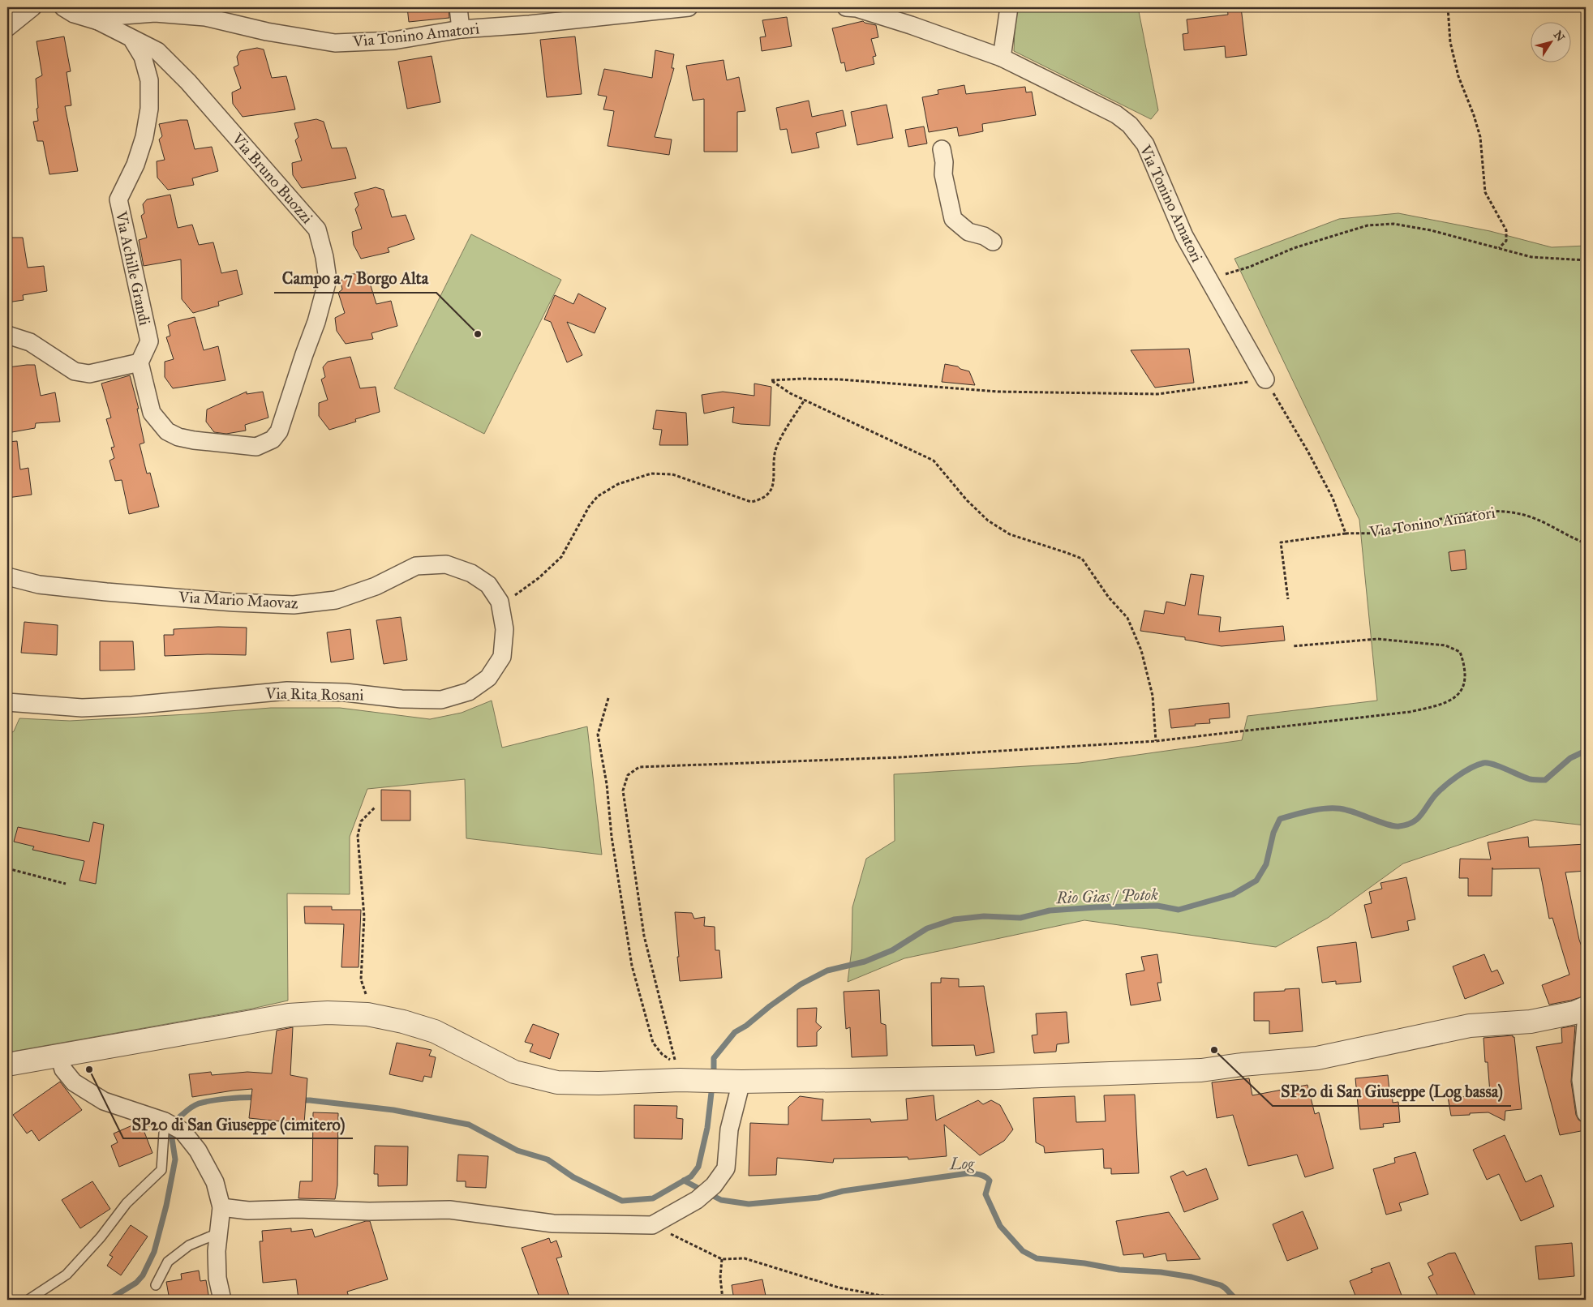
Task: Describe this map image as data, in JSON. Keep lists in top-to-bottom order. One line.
{"streets":{"street":["Via Tonino Amatori","Via Bruno Buozzi","Via Achille Grandi","Via Mario Maovaz","Via Rita Rosani"]},"crossings":[["Via Bruno Buozzi","Via Achille Grandi"],["Via Mario Maovaz","Via Rita Rosani"]],"water":["Rio Gias / Potok","Log"],"places":["Campo a 7 Borgo Alta","SP20 di San Giuseppe (Log bassa)","SP20 di San Giuseppe (cimitero)"],"north":"top right"}
